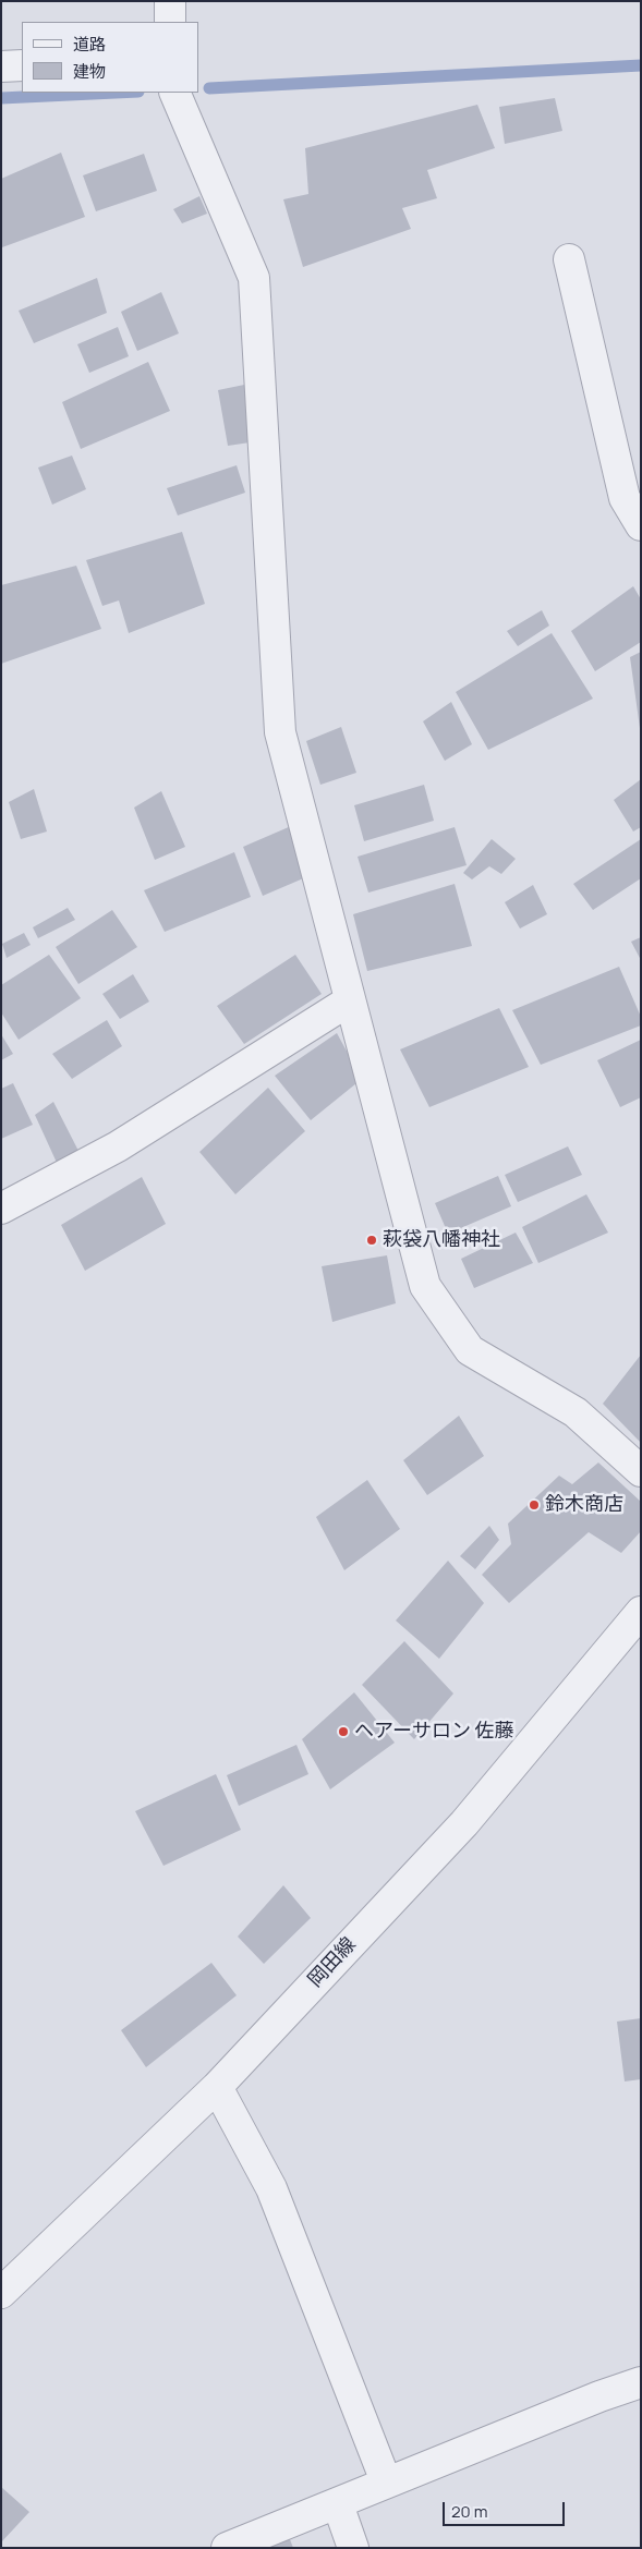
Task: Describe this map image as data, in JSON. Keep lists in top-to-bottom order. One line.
{"streets":{"street":["岡田線"]},"places":["萩袋八幡神社","鈴木商店","ヘアーサロン 佐藤"],"legend":["道路","建物"],"scale_bar":"20 m"}
